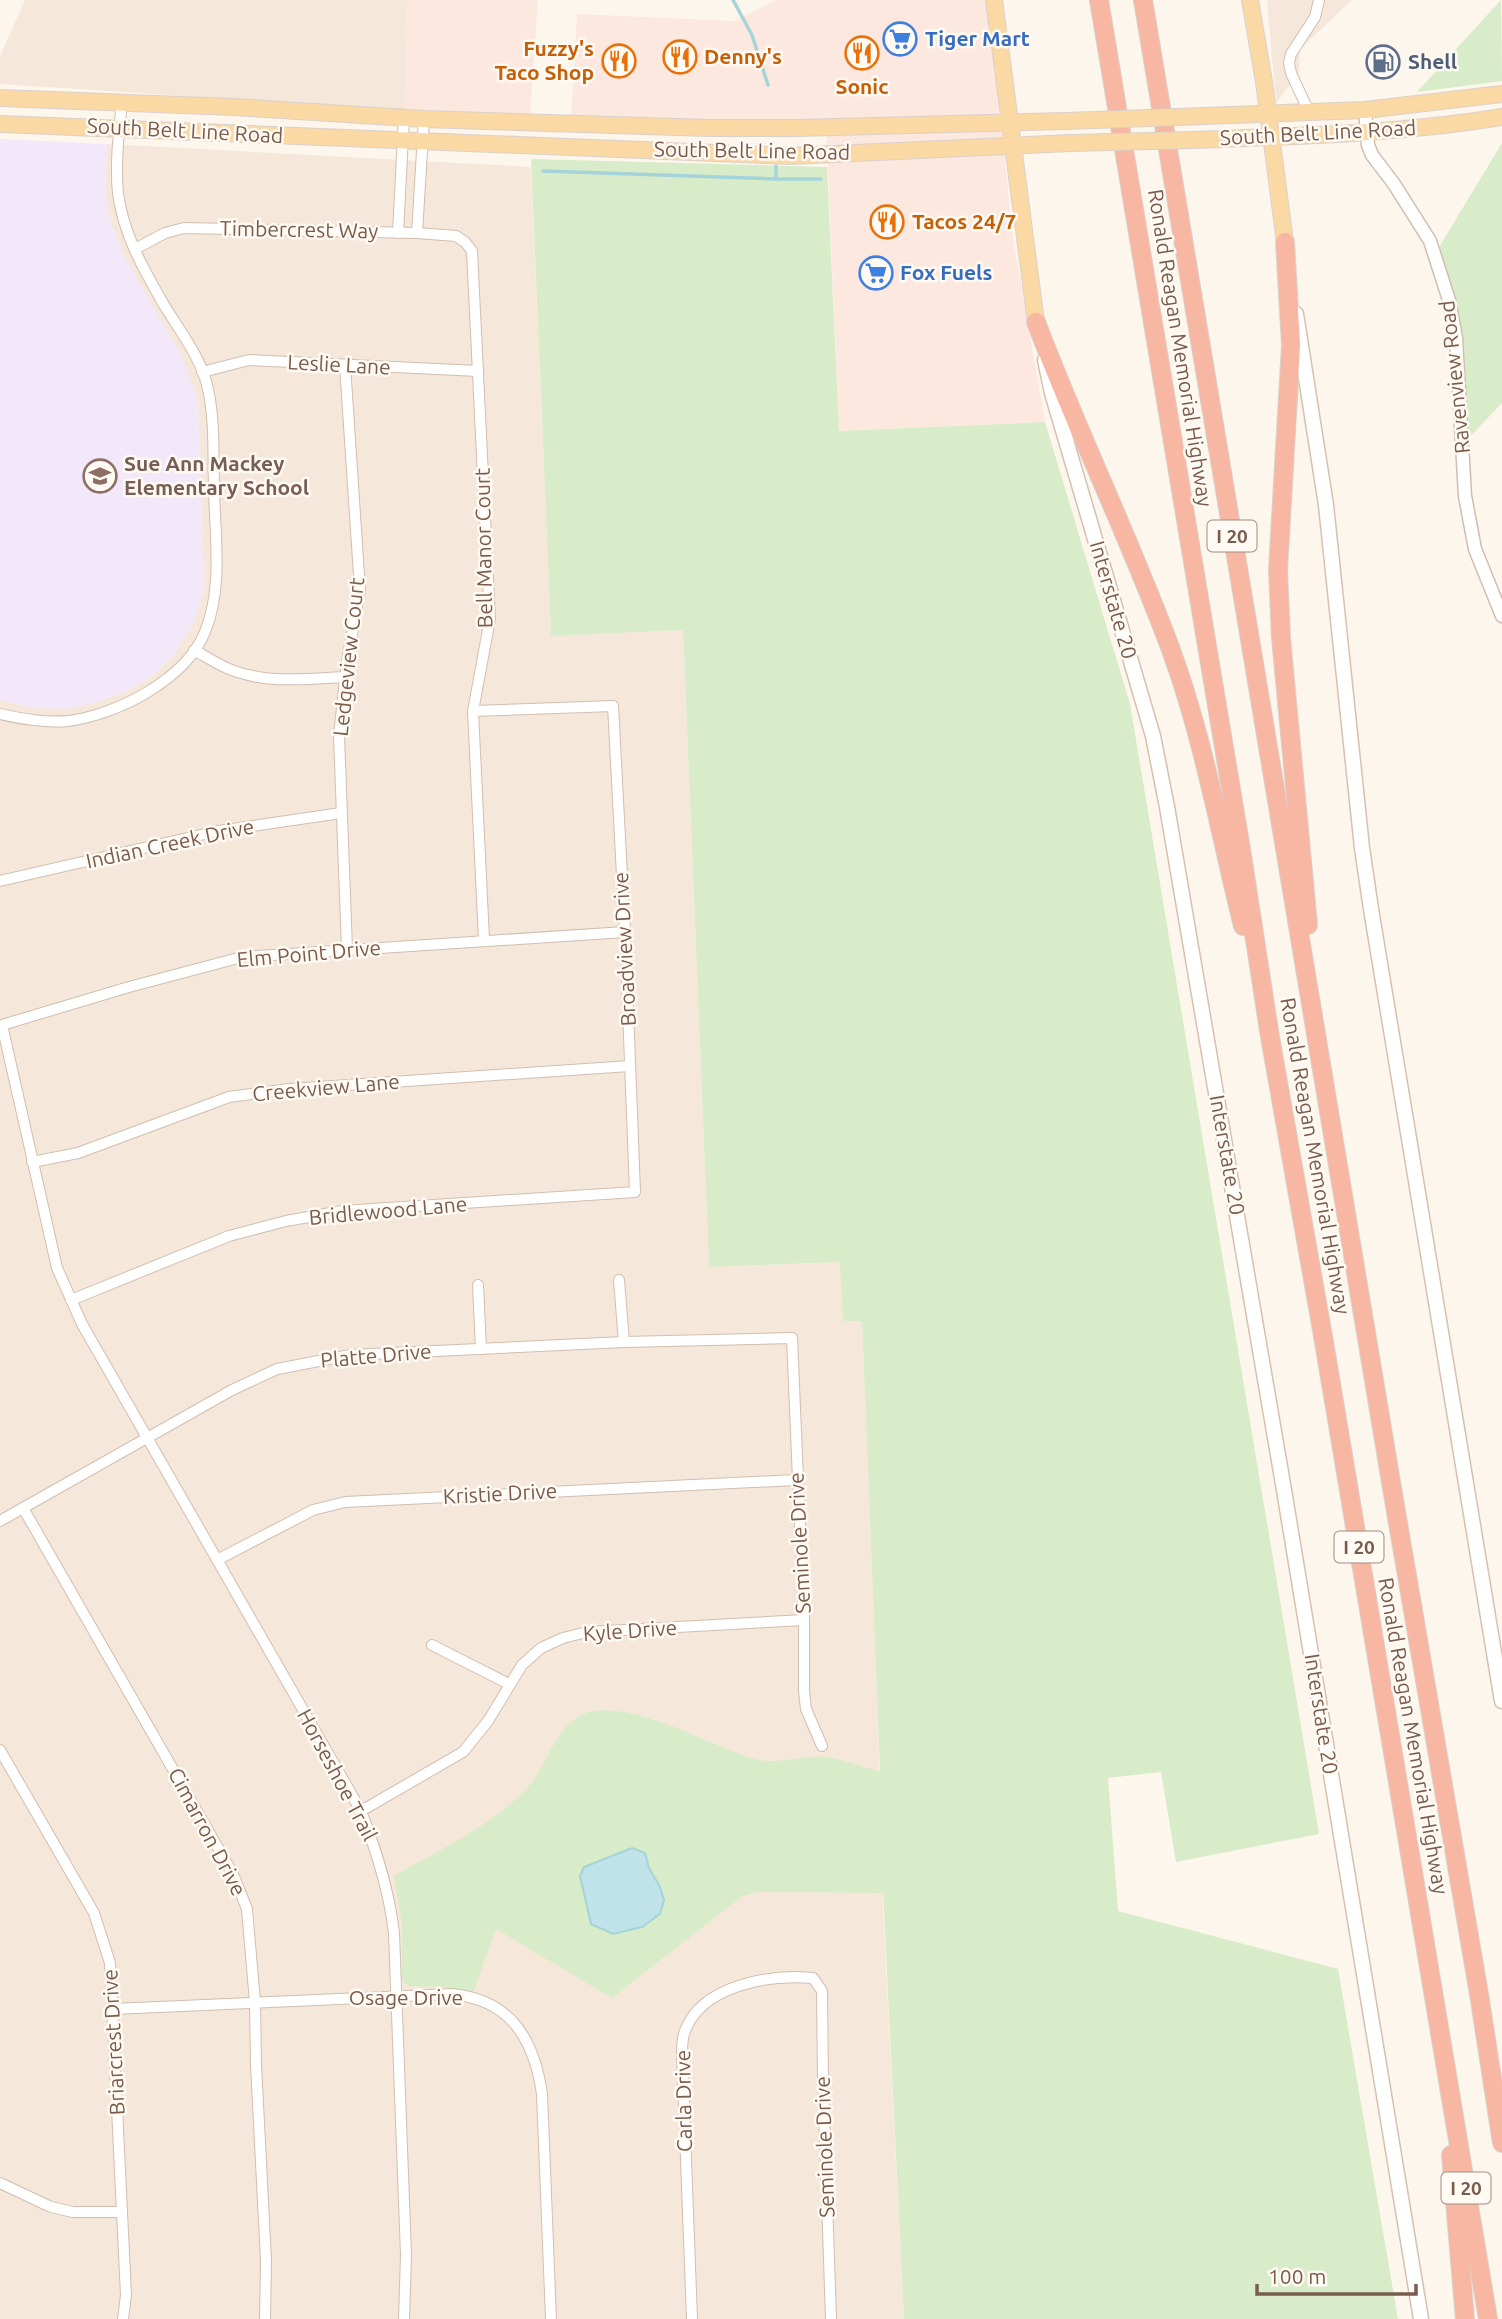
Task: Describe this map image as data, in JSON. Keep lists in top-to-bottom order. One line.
{"streets":{"highway":["Ronald Reagan Memorial Highway","I 20"],"main road":["South Belt Line Road","Interstate 20"],"street":["Timbercrest Way","Leslie Lane","Ravenview Road","Bell Manor Court","Ledgeview Court","Indian Creek Drive","Broadview Drive","Elm Point Drive","Creekview Lane","Bridlewood Lane","Platte Drive","Kristie Drive","Seminole Drive","Kyle Drive","Horseshoe Trail","Cimarron Drive","Osage Drive","Briarcrest Drive","Carla Drive"]},"crossings":[["South Belt Line Road","Ravenview Road"],["South Belt Line Road","Interstate 20"],["Timbercrest Way","Bell Manor Court"],["Leslie Lane","Bell Manor Court"],["Leslie Lane","Ledgeview Court"],["Bell Manor Court","Broadview Drive"],["Bell Manor Court","Elm Point Drive"],["Ledgeview Court","Indian Creek Drive"],["Ledgeview Court","Elm Point Drive"],["Broadview Drive","Elm Point Drive"],["Broadview Drive","Creekview Lane"],["Broadview Drive","Bridlewood Lane"],["Elm Point Drive","Horseshoe Trail"],["Creekview Lane","Horseshoe Trail"],["Bridlewood Lane","Horseshoe Trail"],["Platte Drive","Seminole Drive"],["Platte Drive","Horseshoe Trail"],["Platte Drive","Cimarron Drive"],["Kristie Drive","Seminole Drive"],["Kristie Drive","Horseshoe Trail"],["Seminole Drive","Kyle Drive"],["Seminole Drive","Carla Drive"],["Kyle Drive","Horseshoe Trail"],["Horseshoe Trail","Osage Drive"],["Cimarron Drive","Osage Drive"],["Osage Drive","Briarcrest Drive"]],"places":{"supermarket":["Tiger Mart","Fox Fuels"],"restaurant":["Sonic","Denny's","Fuzzy's Taco Shop","Tacos 24/7"],"fuel station":["Shell"],"school or university":["Sue Ann Mackey Elementary School"]},"scale_bar":"100 m"}
